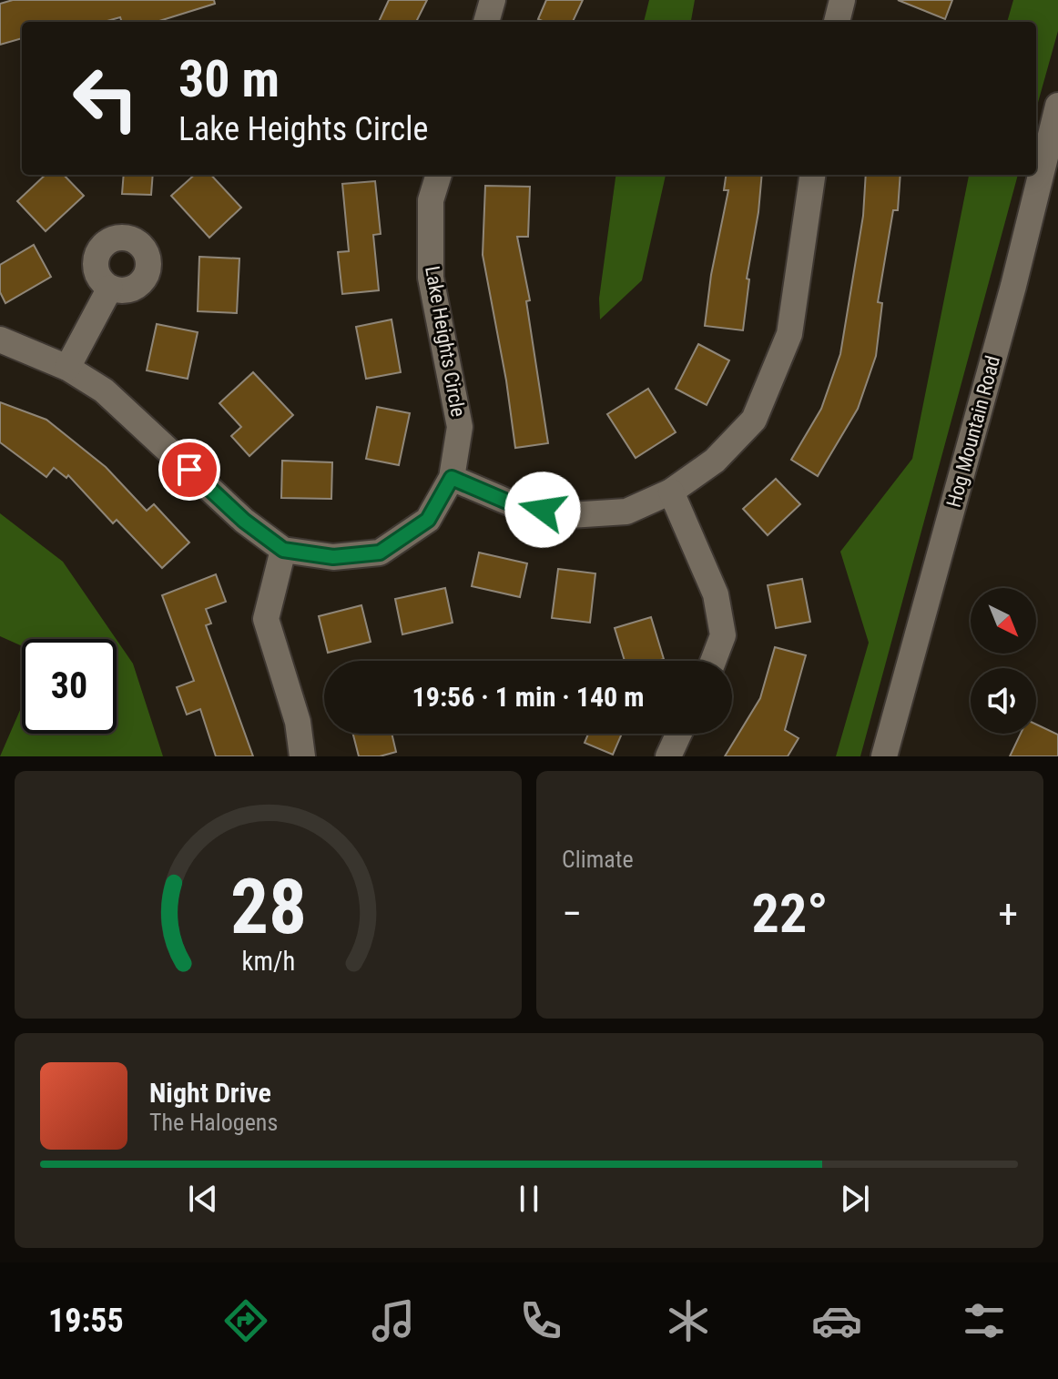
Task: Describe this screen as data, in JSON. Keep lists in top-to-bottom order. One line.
{"streets":{"street":["Lake Heights Circle","Hog Mountain Road"]},"north":"bottom right","page":{"turn":["30 m","Lake Heights Circle"],"limit":"30","trip":"19:56 · 1 min · 140 m","tile":"Climate","heat":["−","22°","+"],"song":["Night Drive","The Halogens"],"tabs":"19:55","gauge":["28","km/h"]}}
